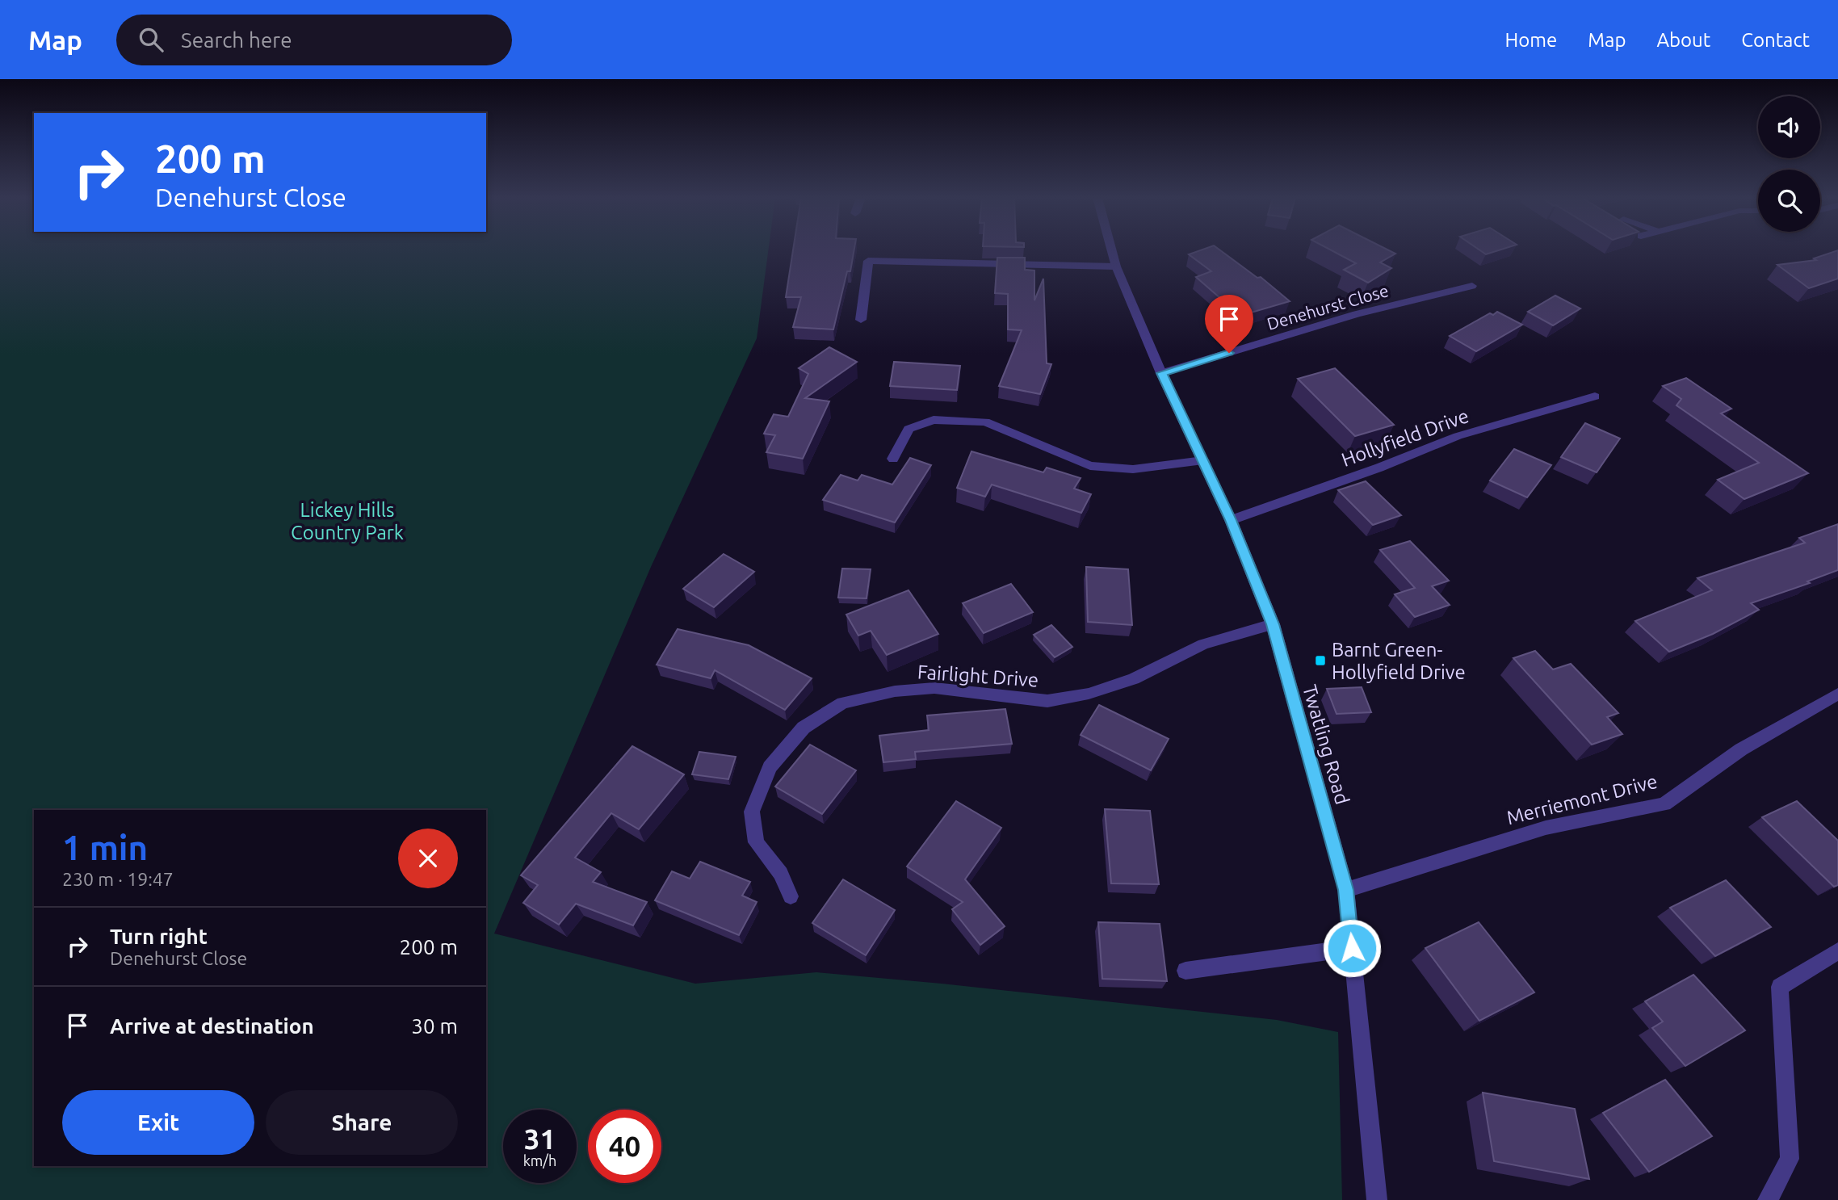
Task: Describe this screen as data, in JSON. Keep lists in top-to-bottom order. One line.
{"streets":{"street":["Denehurst Close","Hollyfield Drive","Fairlight Drive","Twatling Road","Merriemont Drive"]},"crossings":[["Denehurst Close","Twatling Road"],["Hollyfield Drive","Twatling Road"],["Fairlight Drive","Twatling Road"],["Twatling Road","Merriemont Drive"]],"parks":["Lickey Hills Country Park"],"places":{"transit":["Barnt Green- Hollyfield Drive"]},"page":{"header":"Map","search":"Search here","nav":["Home","Map","About","Contact"],"turn":["200 m","Denehurst Close"],"heading":["1 min","230 m · 19:47"],"list":[{"name":"Turn right","note":"Denehurst Close","value":"200 m"},{"name":"Arrive at destination","value":"30 m"}],"buttons":["Exit","Share"],"speed":"31 km/h","limit":"40"}}
